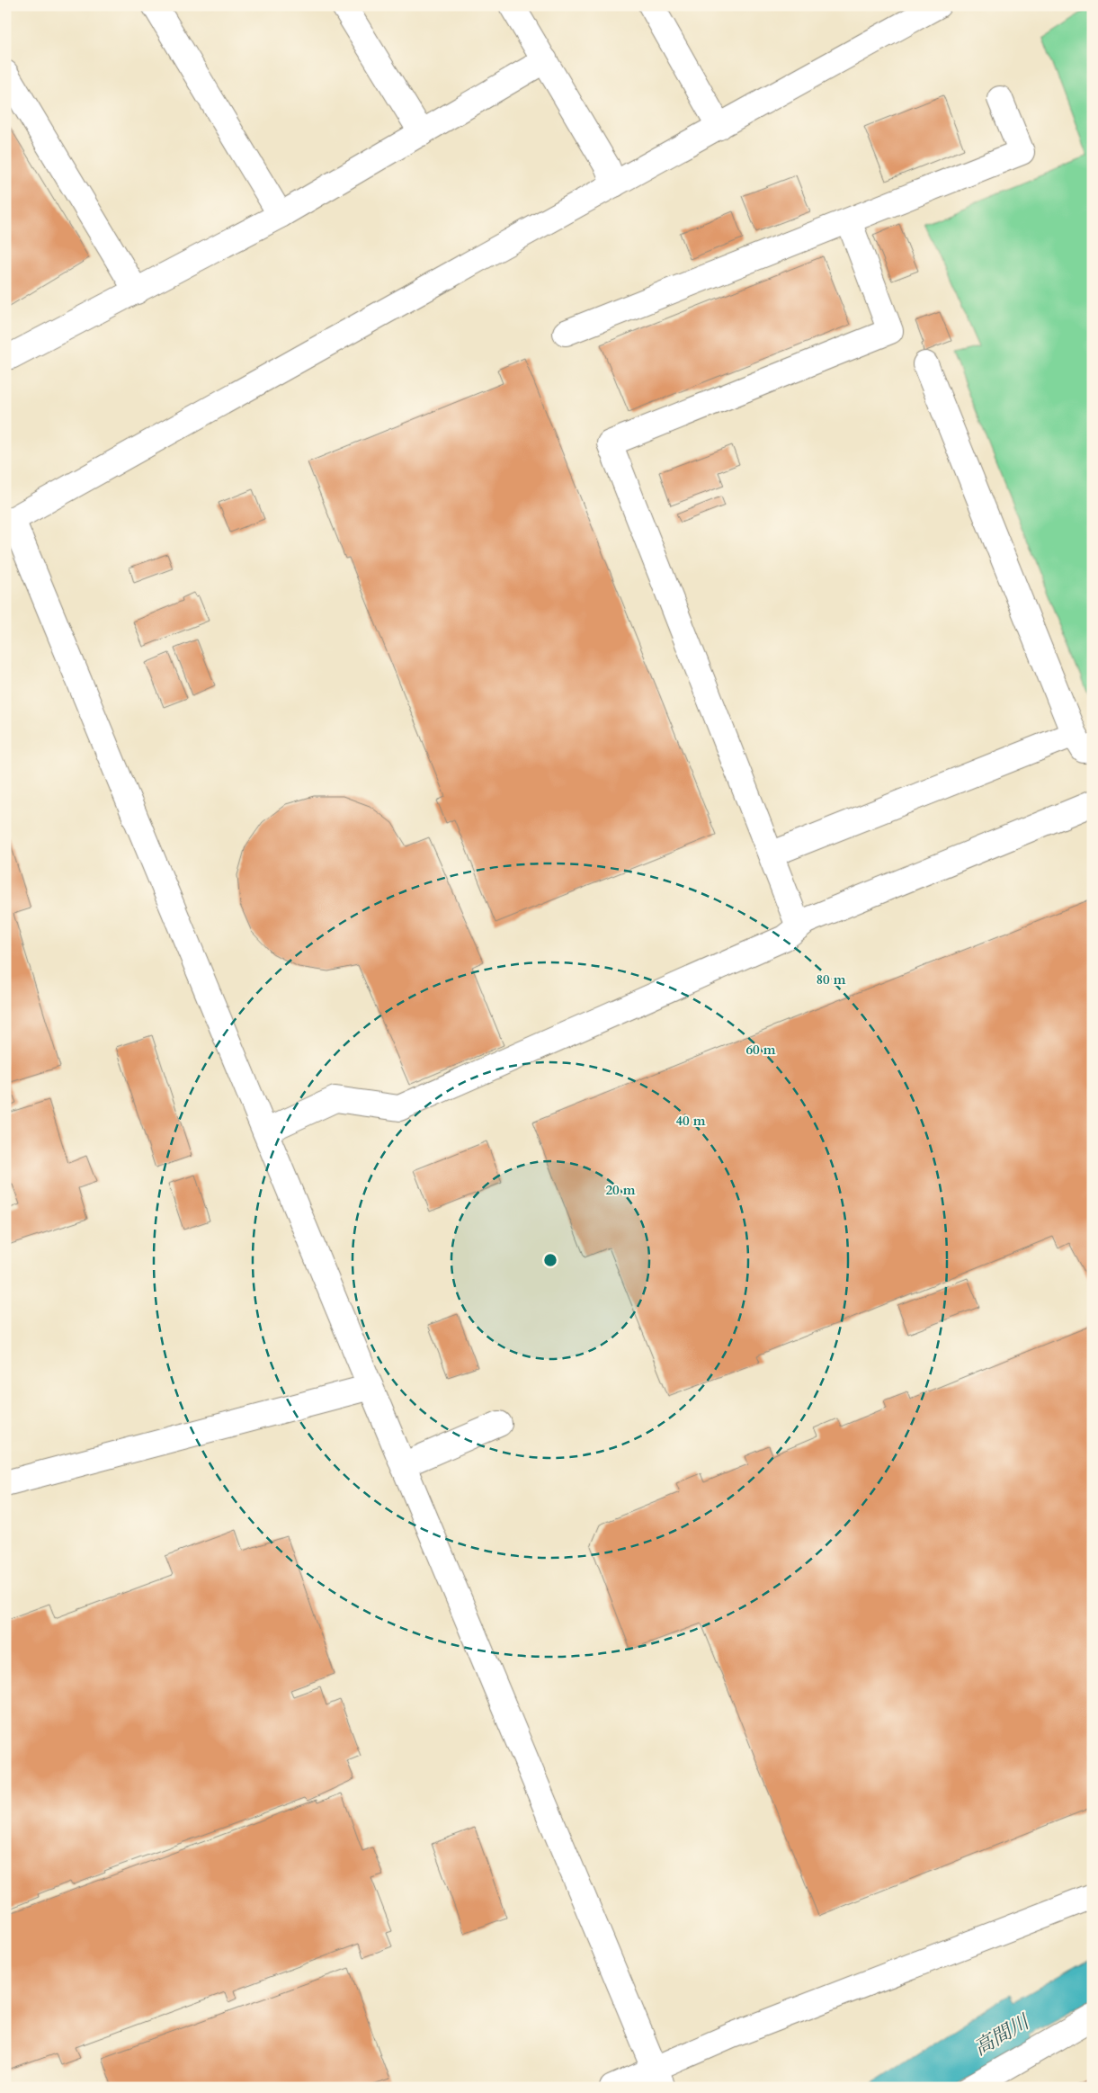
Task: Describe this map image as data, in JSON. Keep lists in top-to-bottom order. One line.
{"water":["高間川"],"rings":["80 m","60 m","40 m","20 m"]}
